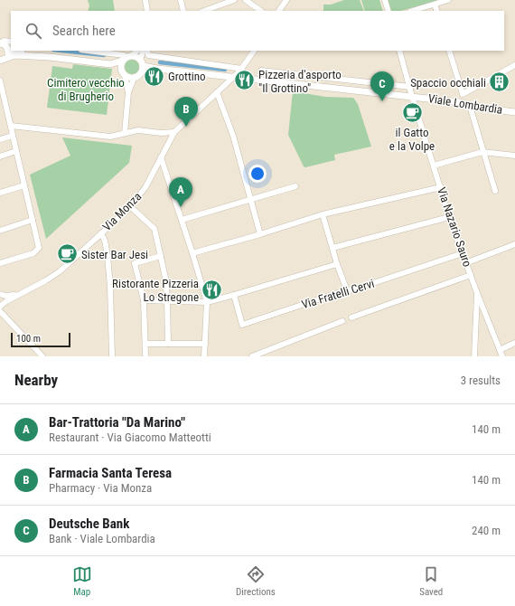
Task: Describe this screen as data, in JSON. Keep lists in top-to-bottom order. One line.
{"streets":{"main road":["Viale Lombardia"],"street":["Via Monza","Via Nazario Sauro","Via Fratelli Cervi"]},"crossings":[["Viale Lombardia","Via Monza"],["Viale Lombardia","Via Nazario Sauro"],["Via Nazario Sauro","Via Fratelli Cervi"]],"parks":["Cimitero vecchio di Brugherio"],"places":{"restaurant":["Grottino","Pizzeria d'asporto \"Il Grottino\"","Ristorante Pizzeria Lo Stregone"],"building":["Spaccio occhiali"],"cafe":["il Gatto e la Volpe","Sister Bar Jesi"]},"scale_bar":"100 m","page":{"search":"Search here","pins":["C","B","A"],"scale":"100 m","heading":["Nearby","3 results"],"list":[{"mark":"A","name":"Bar-Trattoria \"Da Marino\"","note":"Restaurant · Via Giacomo Matteotti","value":"140 m"},{"mark":"B","name":"Farmacia Santa Teresa","note":"Pharmacy · Via Monza","value":"140 m"},{"mark":"C","name":"Deutsche Bank","note":"Bank · Viale Lombardia","value":"240 m"}],"nav":["Map","Directions","Saved"]}}
